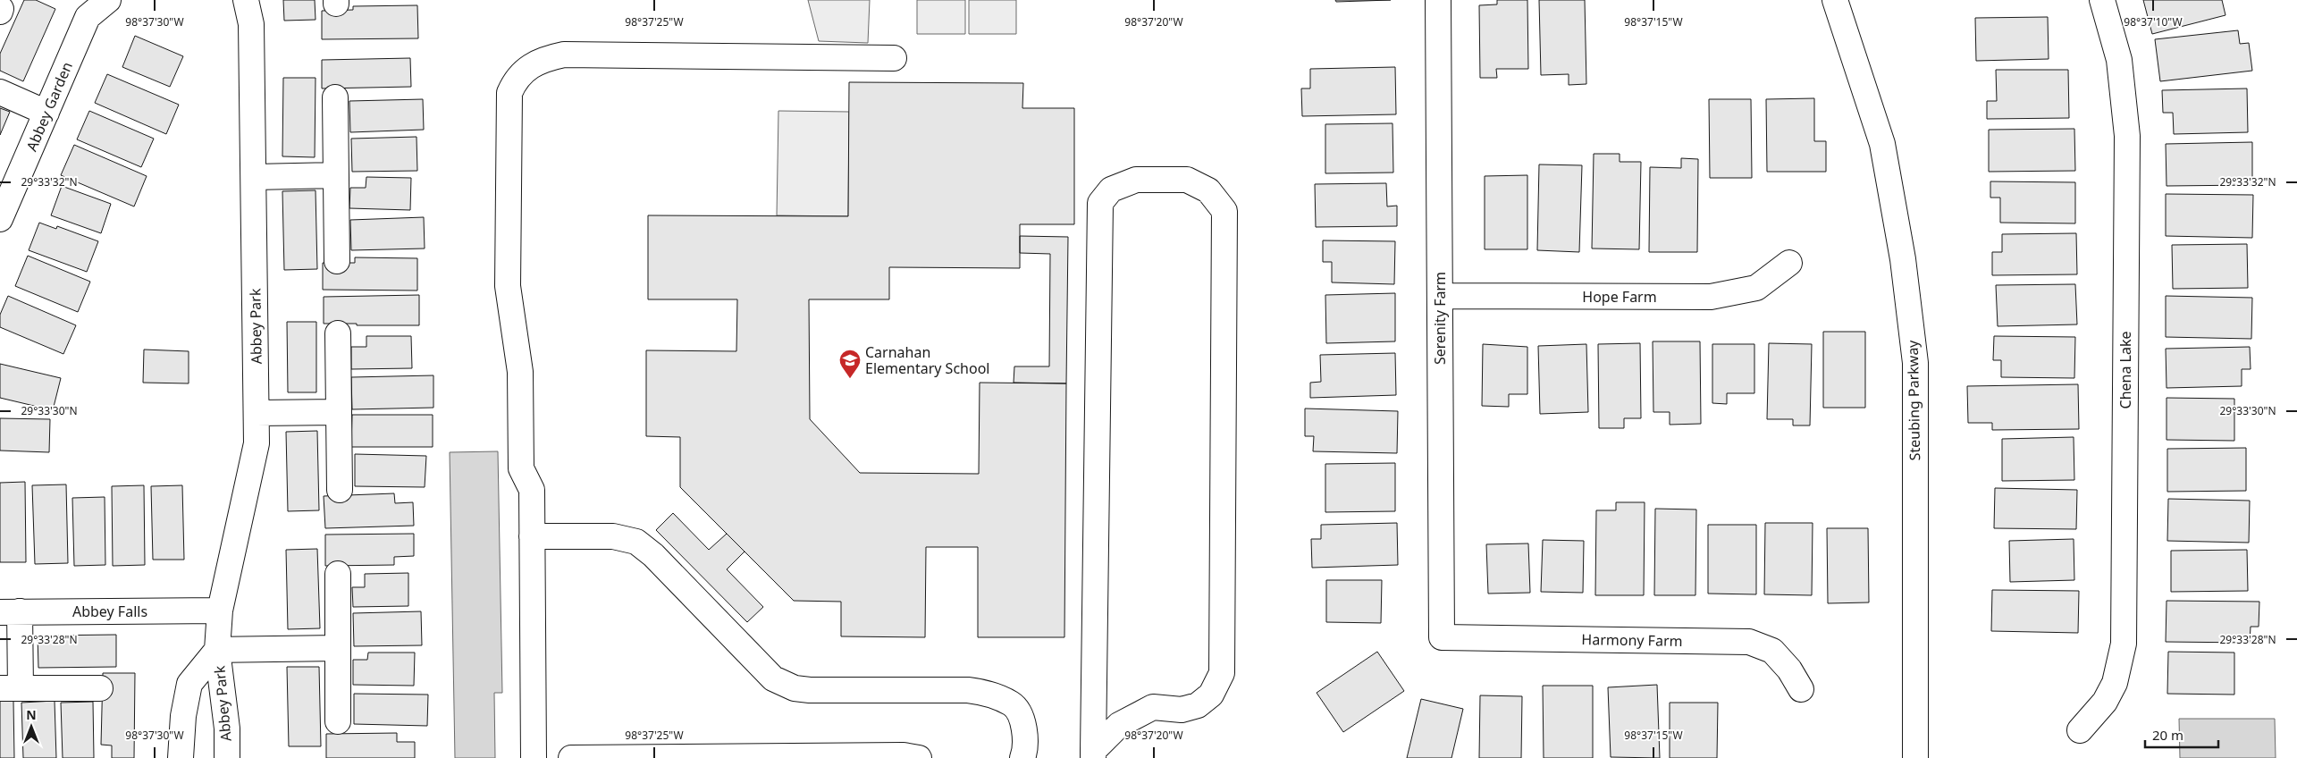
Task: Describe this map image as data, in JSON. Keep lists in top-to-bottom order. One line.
{"streets":{"street":["Abbey Garden","Hope Farm","Serenity Farm","Abbey Park","Chena Lake","Steubing Parkway","Abbey Falls","Harmony Farm"]},"crossings":[["Hope Farm","Serenity Farm"],["Serenity Farm","Harmony Farm"],["Abbey Park","Abbey Falls"]],"places":{"school or university":["Carnahan Elementary School"]},"scale_bar":"20 m","north":"top","coordinates":["98°37'30\"W","98°37'25\"W","98°37'20\"W","98°37'15\"W","98°37'10\"W","29°33'32\"N","29°33'30\"N","29°33'28\"N"]}
